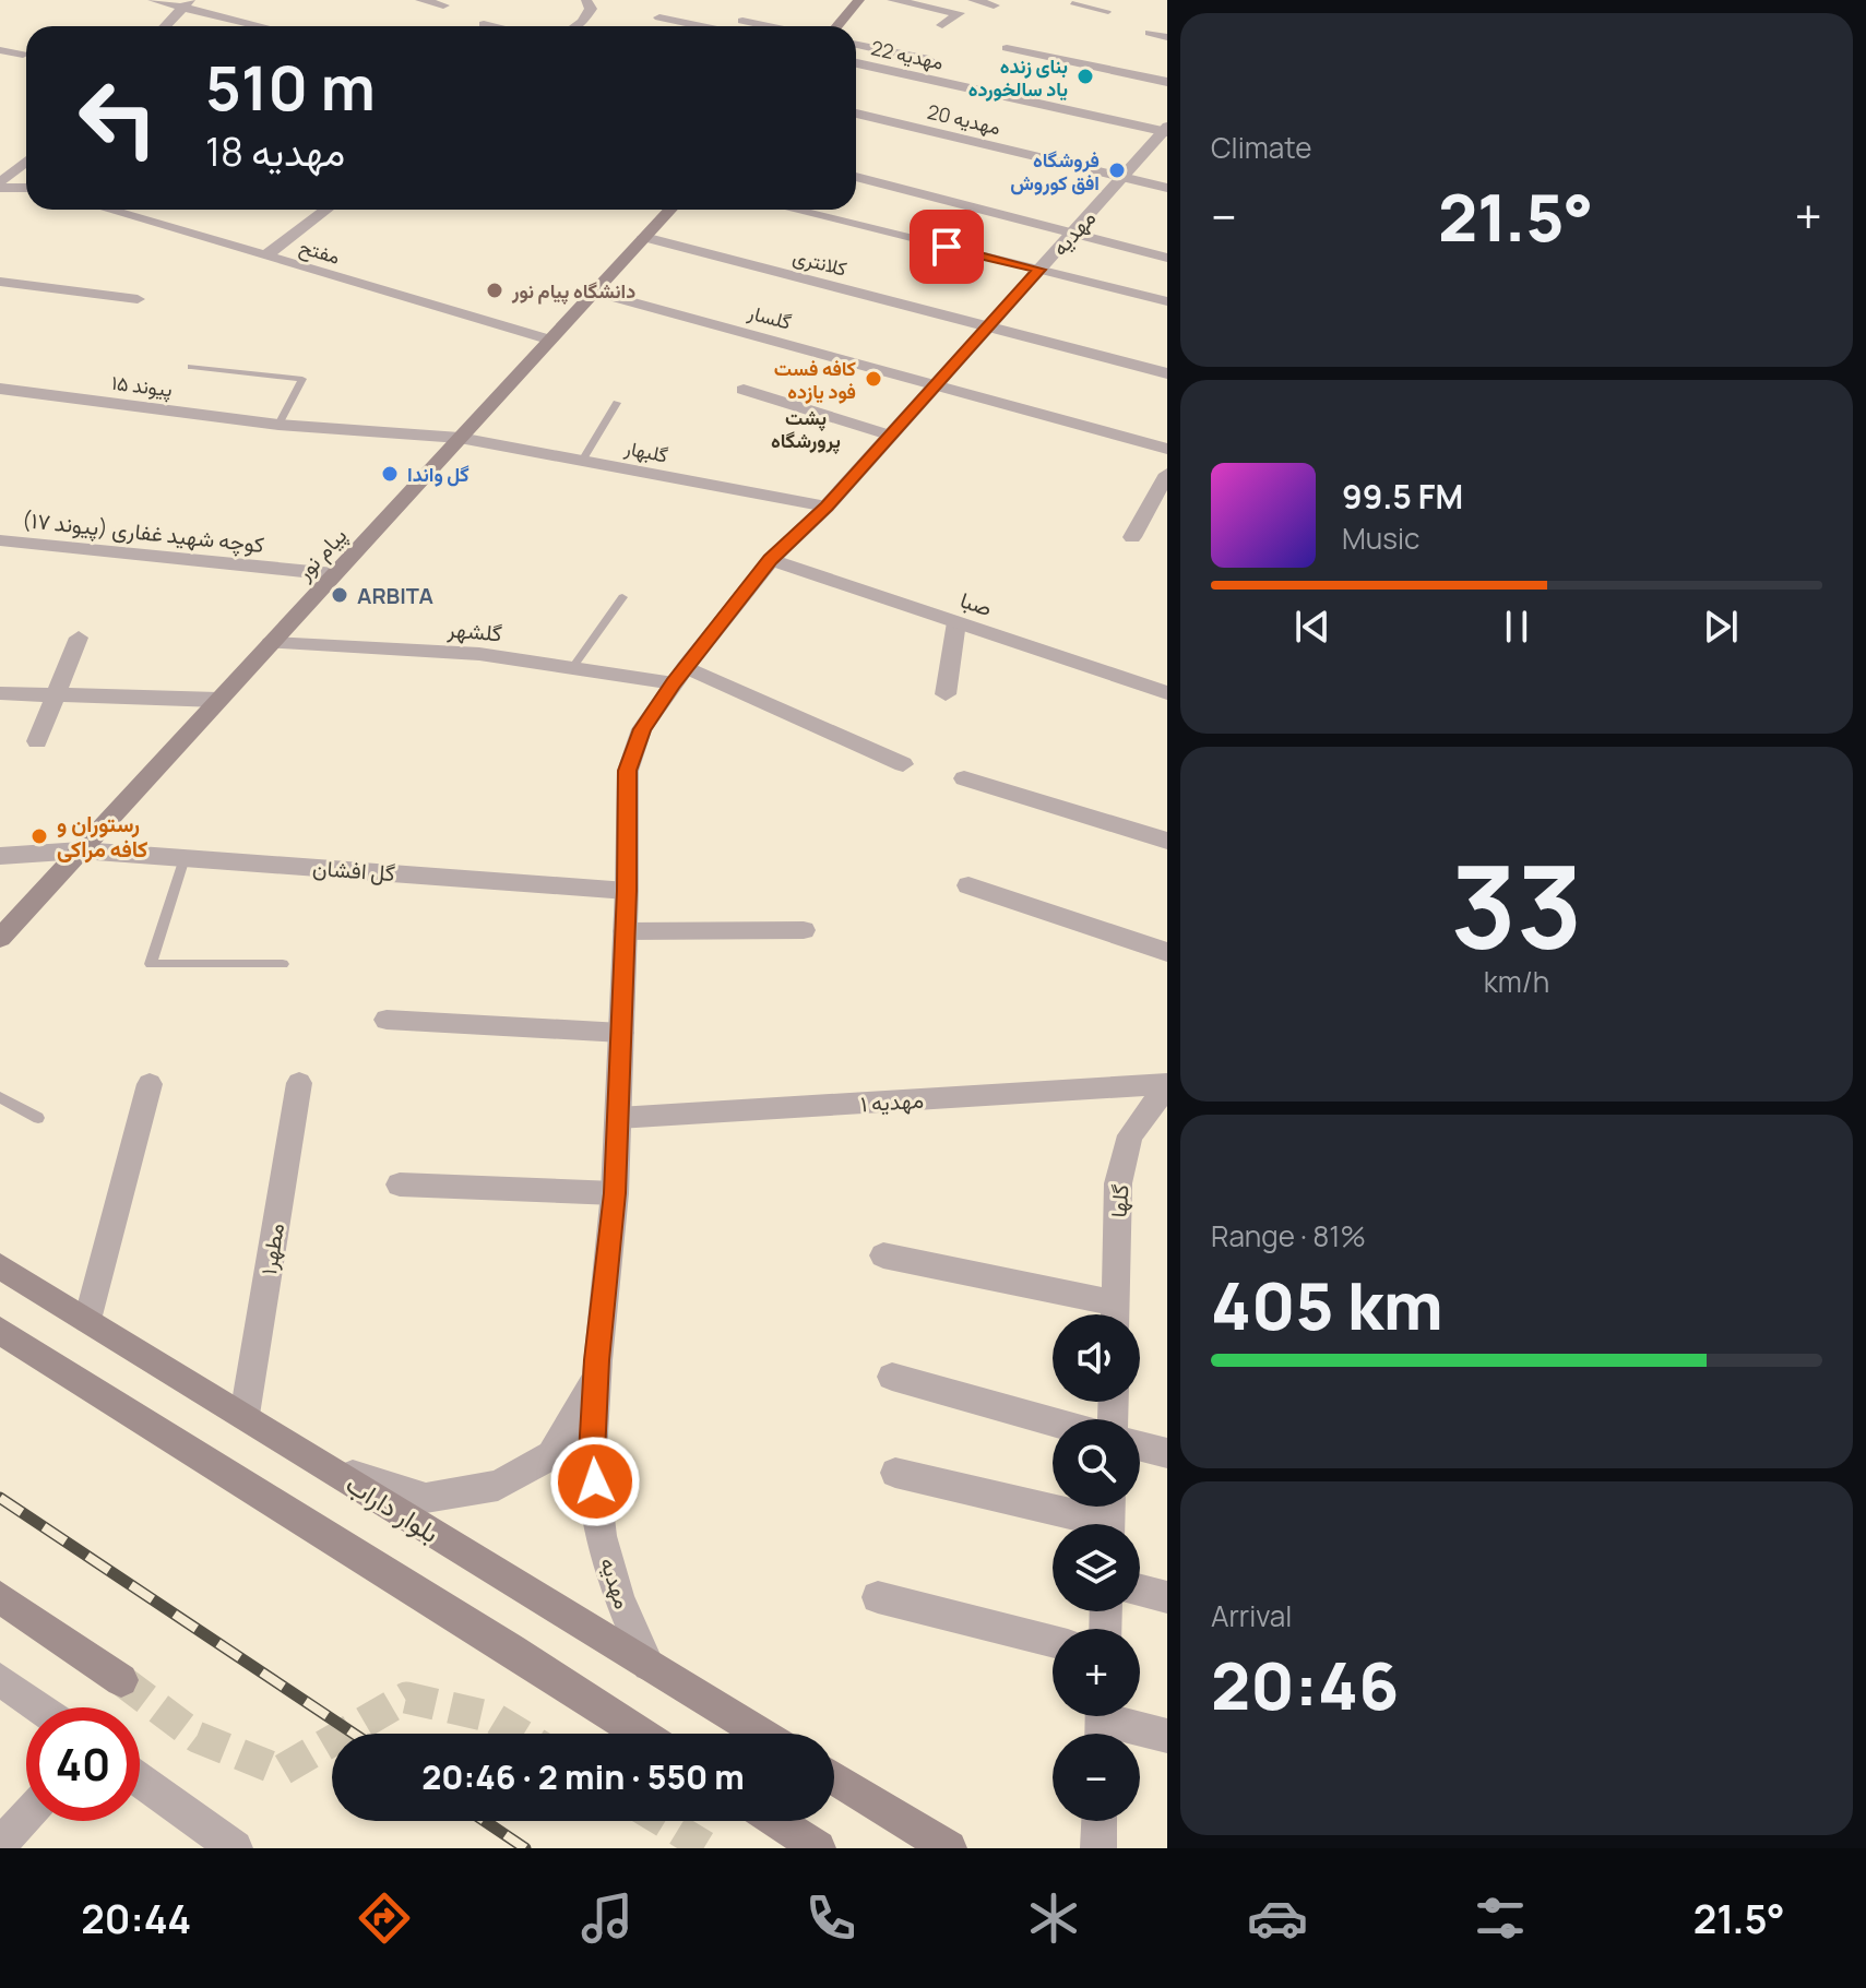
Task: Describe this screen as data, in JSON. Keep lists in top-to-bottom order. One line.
{"streets":{"main road":["پیام نور","بلوار داراب"],"street":["مهدیه 22","مهدیه 20","مهدیه","مفتح","کلانتری","گلسار","پیوند ۱۵","گلبهار","کوچه شهید غفاری (پیوند ۱۷)","صبا","گلشهر","گل افشان","مهدیه ۱","گلها","مطهر۱"]},"crossings":[["مهدیه 22","مهدیه"],["مهدیه 20","مهدیه"],["مهدیه","کلانتری"],["مهدیه","گلسار"],["مهدیه","گلبهار"],["مهدیه","صبا"],["مهدیه","گلشهر"],["مهدیه","گل افشان"],["مهدیه","مهدیه ۱"],["مهدیه","بلوار داراب"],["مفتح","پیام نور"],["کلانتری","پیام نور"],["گلسار","پیام نور"],["پیوند ۱۵","گلبهار"],["پیوند ۱۵","پیام نور"],["گلبهار","پیام نور"],["کوچه شهید غفاری (پیوند ۱۷)","پیام نور"],["پیام نور","گلشهر"],["پیام نور","گل افشان"],["مهدیه ۱","گلها"],["مطهر۱","بلوار داراب"]],"districts":["پشت پرورشگاه"],"places":["بنای زنده یاد سالخورده","فروشگاه افق کوروش","دانشگاه پیام نور","کافه فست فود یازده","گل واندا","ARBITA","رستوران و کافه مراکی"],"page":{"tile":["Climate",["33","km/h"],["Range · 81%","405 km"],["Arrival","20:46"]],"turn":["510 m","مهدیه 18"],"heat":["−","21.5°","+"],"song":["99.5 FM","Music"],"map_buttons":["+","−"],"limit":"40","trip":"20:46 · 2 min · 550 m","tabs":["20:44","21.5°"]}}
